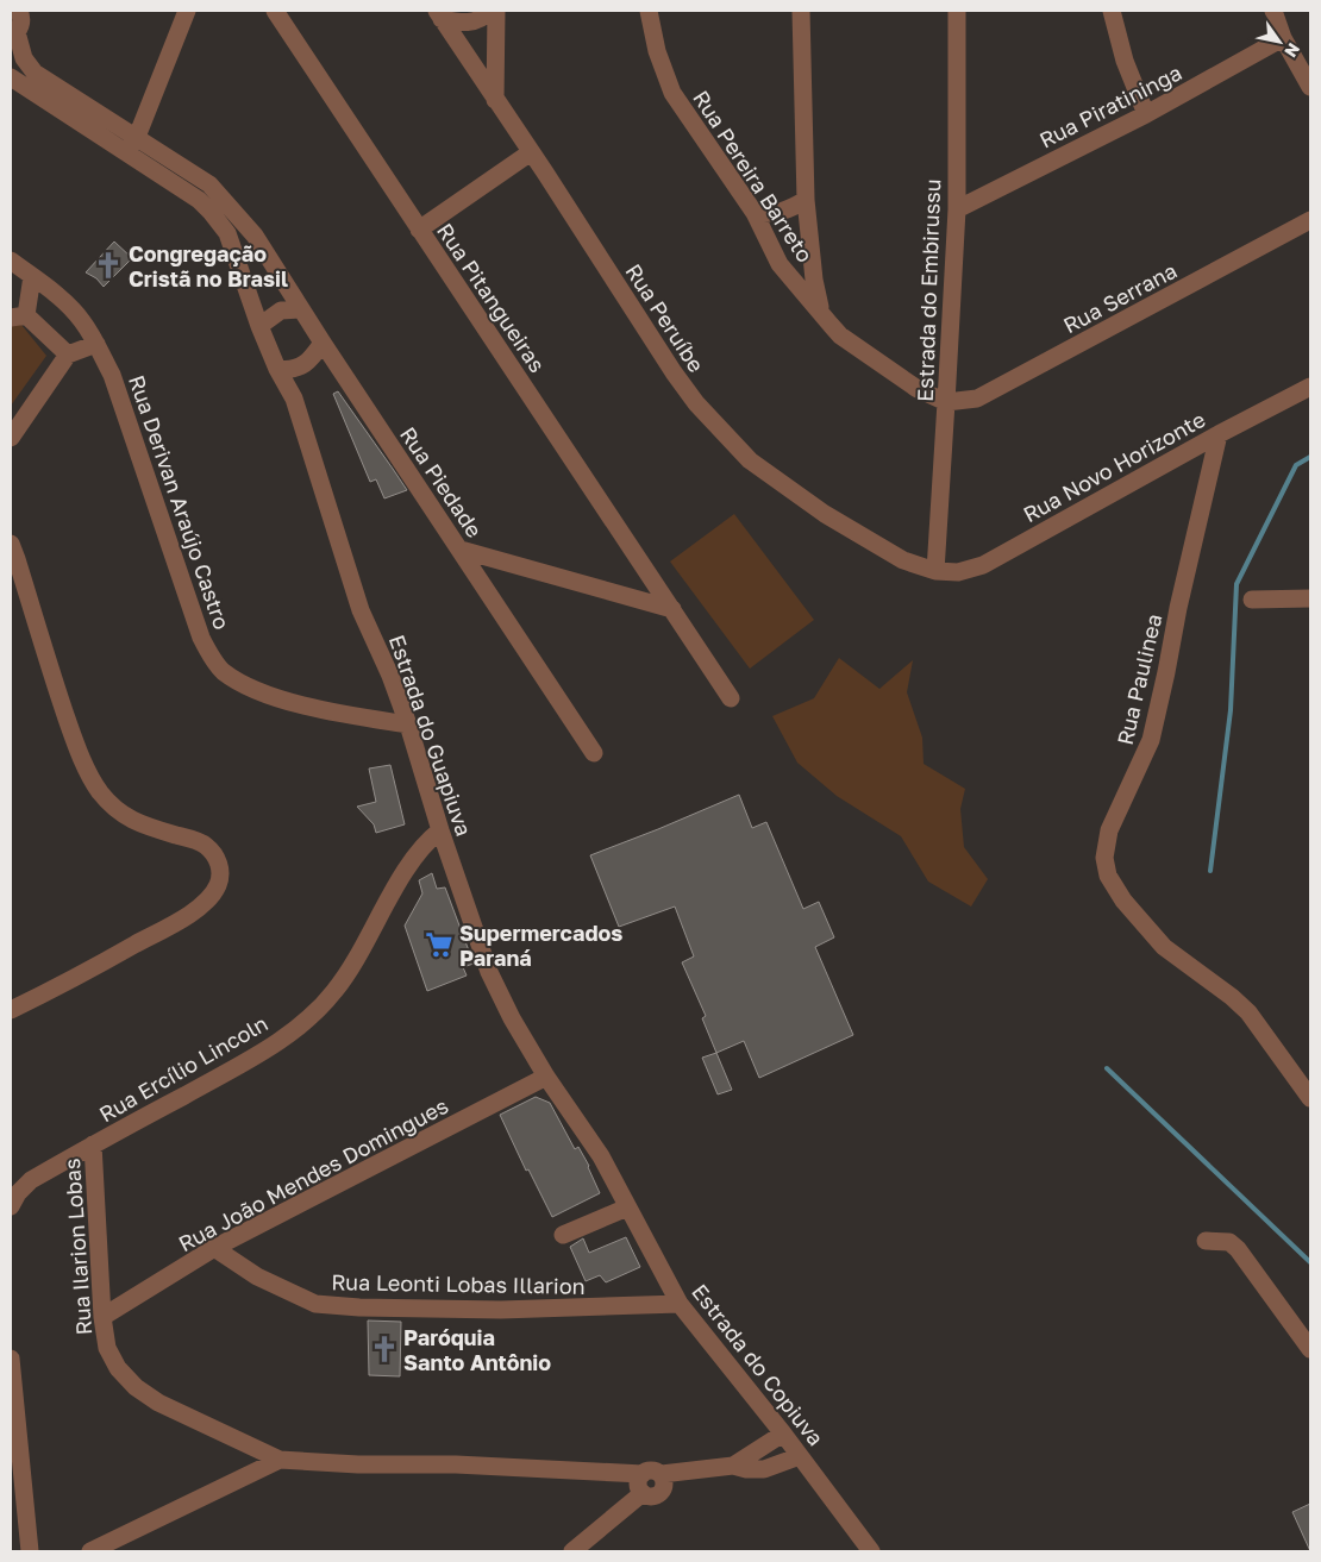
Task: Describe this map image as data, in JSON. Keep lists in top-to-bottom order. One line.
{"streets":{"street":["Rua Piratininga","Rua Pereira Barreto","Estrada do Embirussu","Rua Pitangueiras","Rua Serrana","Rua Peruíbe","Rua Novo Horizonte","Rua Piedade","Rua Derivan Araújo Castro","Rua Paulinea","Estrada do Guapiuva","Rua Ercílio Lincoln","Rua João Mendes Domingues","Rua Ilarion Lobas","Rua Leonti Lobas Illarion","Estrada do Copiuva"]},"crossings":[["Rua Piratininga","Estrada do Embirussu"],["Rua Pereira Barreto","Estrada do Embirussu"],["Rua Pereira Barreto","Rua Serrana"],["Estrada do Embirussu","Rua Serrana"],["Estrada do Embirussu","Rua Peruíbe"],["Estrada do Embirussu","Rua Novo Horizonte"],["Rua Peruíbe","Rua Novo Horizonte"],["Rua Novo Horizonte","Rua Paulinea"],["Rua Piedade","Estrada do Guapiuva"],["Rua Derivan Araújo Castro","Estrada do Guapiuva"],["Estrada do Guapiuva","Rua Ercílio Lincoln"],["Estrada do Guapiuva","Rua João Mendes Domingues"],["Estrada do Guapiuva","Estrada do Copiuva"],["Rua Ercílio Lincoln","Rua Ilarion Lobas"],["Rua João Mendes Domingues","Rua Ilarion Lobas"],["Rua João Mendes Domingues","Rua Leonti Lobas Illarion"],["Rua João Mendes Domingues","Estrada do Copiuva"],["Rua Leonti Lobas Illarion","Estrada do Copiuva"]],"places":{"church":["Congregação Cristã no Brasil","Paróquia Santo Antônio"],"supermarket":["Supermercados Paraná"]},"north":"bottom right"}
